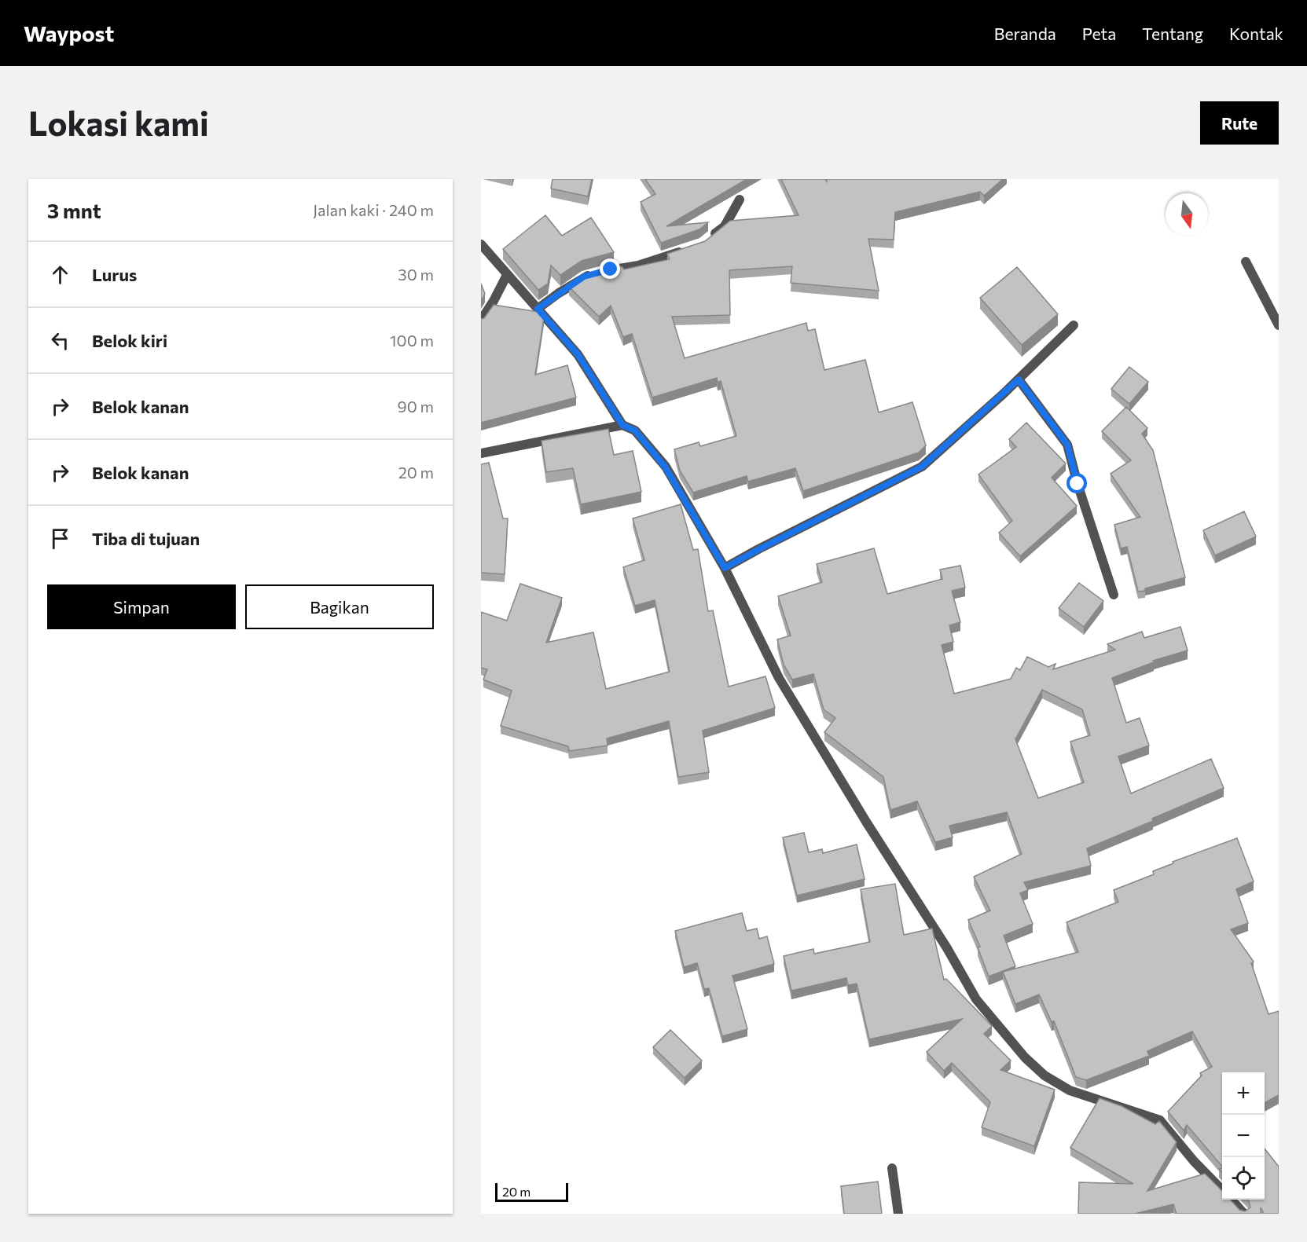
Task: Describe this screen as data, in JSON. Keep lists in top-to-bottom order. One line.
{"scale_bar":"20 m","north":"bottom","page":{"header":"Waypost","nav":["Beranda","Peta","Tentang","Kontak"],"buttons":["Rute",["Simpan","Bagikan"]],"title":"Lokasi kami","heading":["3 mnt","Jalan kaki · 240 m"],"list":[["Lurus","30 m"],["Belok kiri","100 m"],["Belok kanan","90 m"],["Belok kanan","20 m"],"Tiba di tujuan"],"map_buttons":["+","−"],"scale":"20 m"}}
